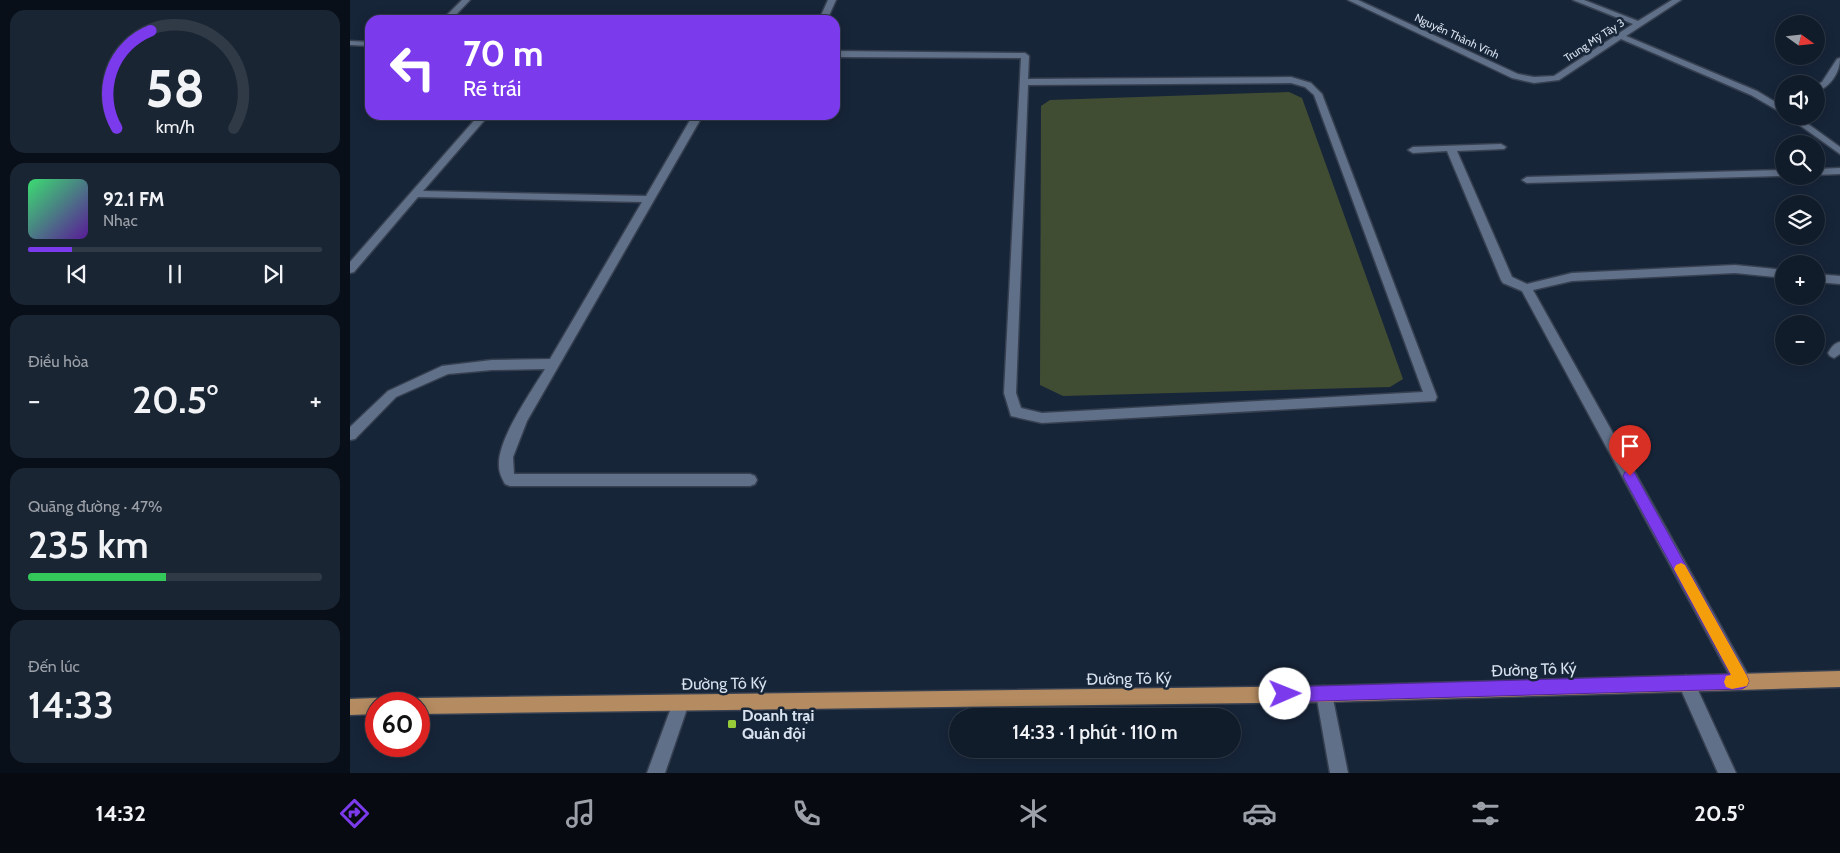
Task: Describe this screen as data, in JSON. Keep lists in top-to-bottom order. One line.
{"streets":{"main road":["Đường Tô Ký"],"street":["Nguyễn Thành Vĩnh","Trung Mỹ Tây 3"]},"crossings":[["Nguyễn Thành Vĩnh","Trung Mỹ Tây 3"]],"places":{"transit":["Doanh trại Quân đội"]},"north":"right","page":{"map_buttons":["+","−"],"turn":["70 m","Rẽ trái"],"song":["92.1 FM","Nhạc"],"tile":["Điều hòa",["Quãng đường · 47%","235 km"],["Đến lúc","14:33"]],"heat":["−","20.5°","+"],"limit":"60","trip":"14:33 · 1 phút · 110 m","tabs":["14:32","20.5°"],"gauge":["58","km/h"]}}
